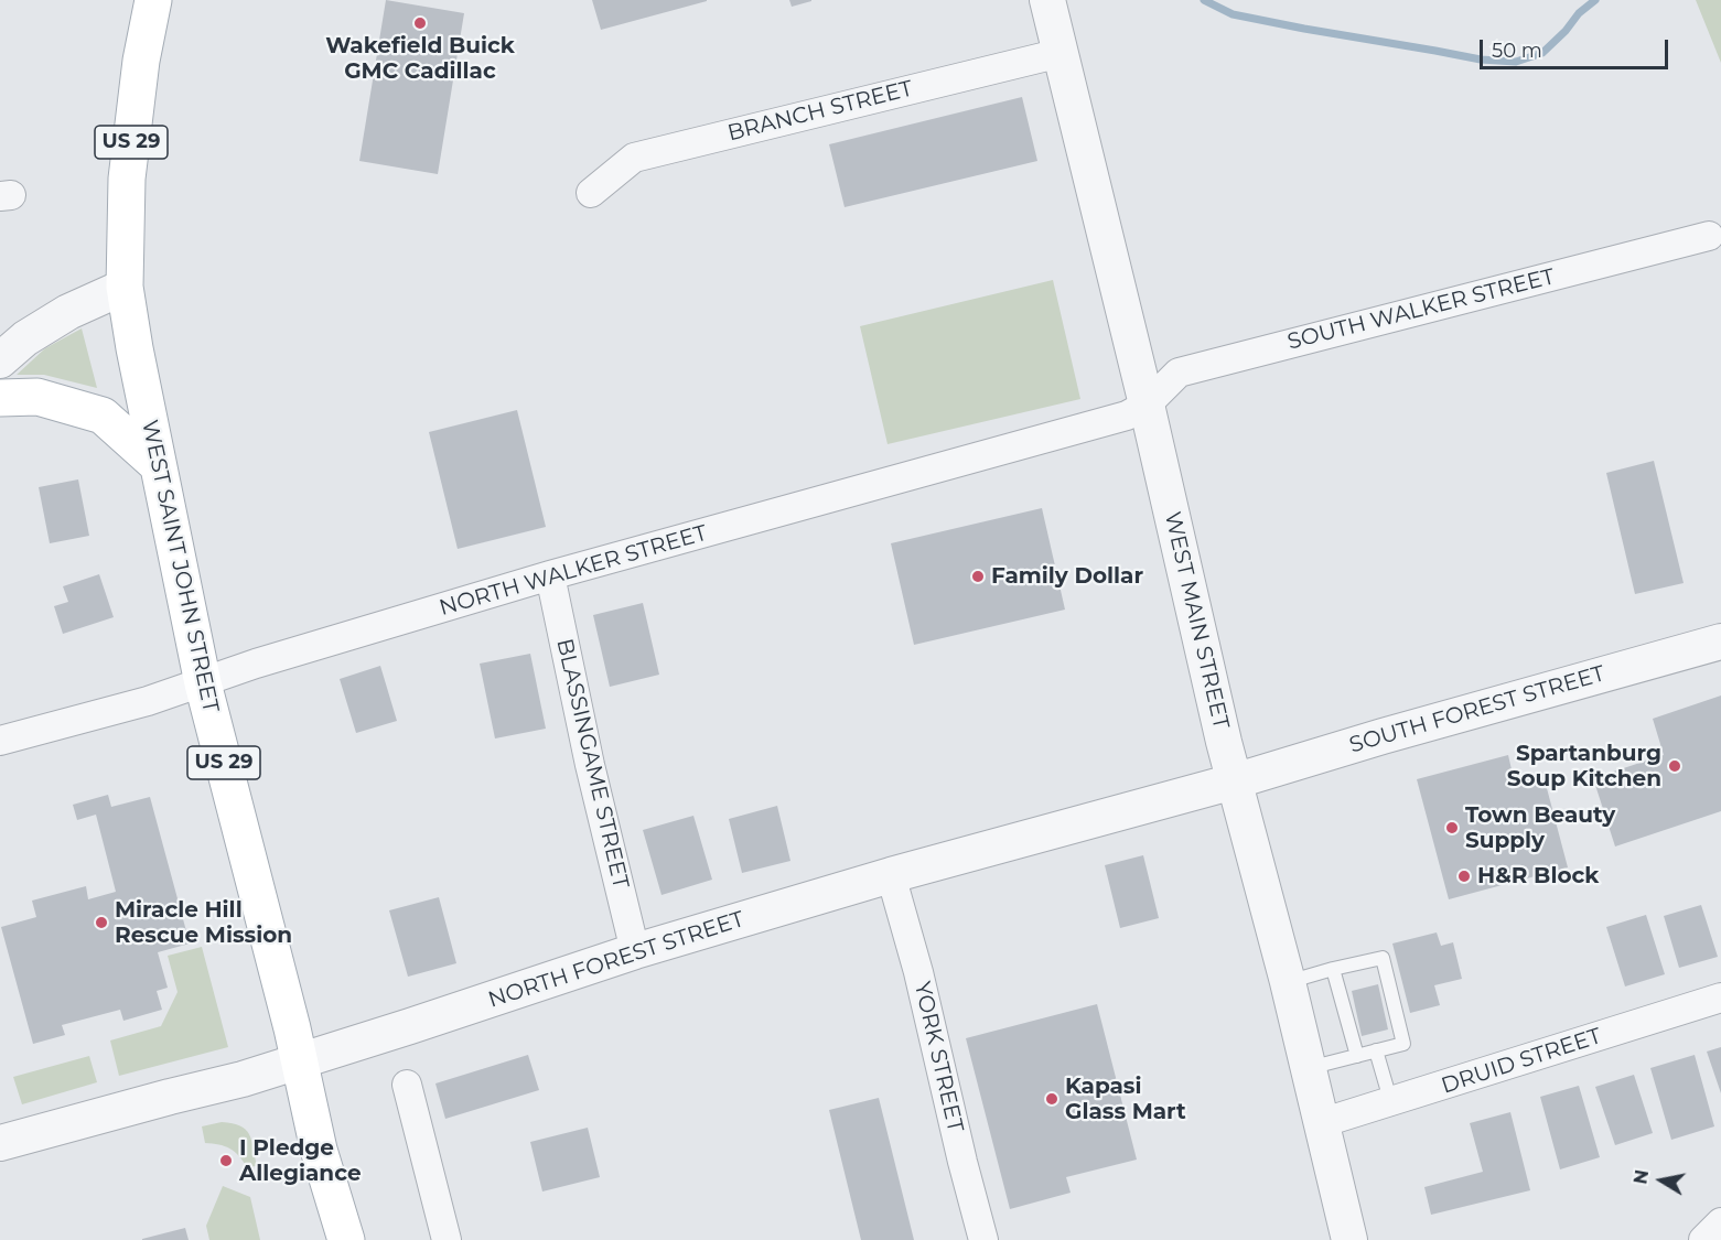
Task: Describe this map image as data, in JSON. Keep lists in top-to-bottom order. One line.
{"streets":{"main road":["US 29","WEST SAINT JOHN STREET"],"street":["BRANCH STREET","SOUTH WALKER STREET","NORTH WALKER STREET","WEST MAIN STREET","SOUTH FOREST STREET","BLASSINGAME STREET","NORTH FOREST STREET","YORK STREET","DRUID STREET"]},"crossings":[["BRANCH STREET","WEST MAIN STREET"],["SOUTH WALKER STREET","NORTH WALKER STREET"],["SOUTH WALKER STREET","WEST MAIN STREET"],["WEST SAINT JOHN STREET","NORTH WALKER STREET"],["WEST SAINT JOHN STREET","NORTH FOREST STREET"],["NORTH WALKER STREET","WEST MAIN STREET"],["NORTH WALKER STREET","BLASSINGAME STREET"],["WEST MAIN STREET","SOUTH FOREST STREET"],["WEST MAIN STREET","NORTH FOREST STREET"],["WEST MAIN STREET","DRUID STREET"],["SOUTH FOREST STREET","NORTH FOREST STREET"],["BLASSINGAME STREET","NORTH FOREST STREET"],["NORTH FOREST STREET","YORK STREET"]],"places":["Wakefield Buick GMC Cadillac","Family Dollar","Spartanburg Soup Kitchen","Town Beauty Supply","H&R Block","Miracle Hill Rescue Mission","Kapasi Glass Mart","I Pledge Allegiance"],"scale_bar":"50 m","north":"left"}
